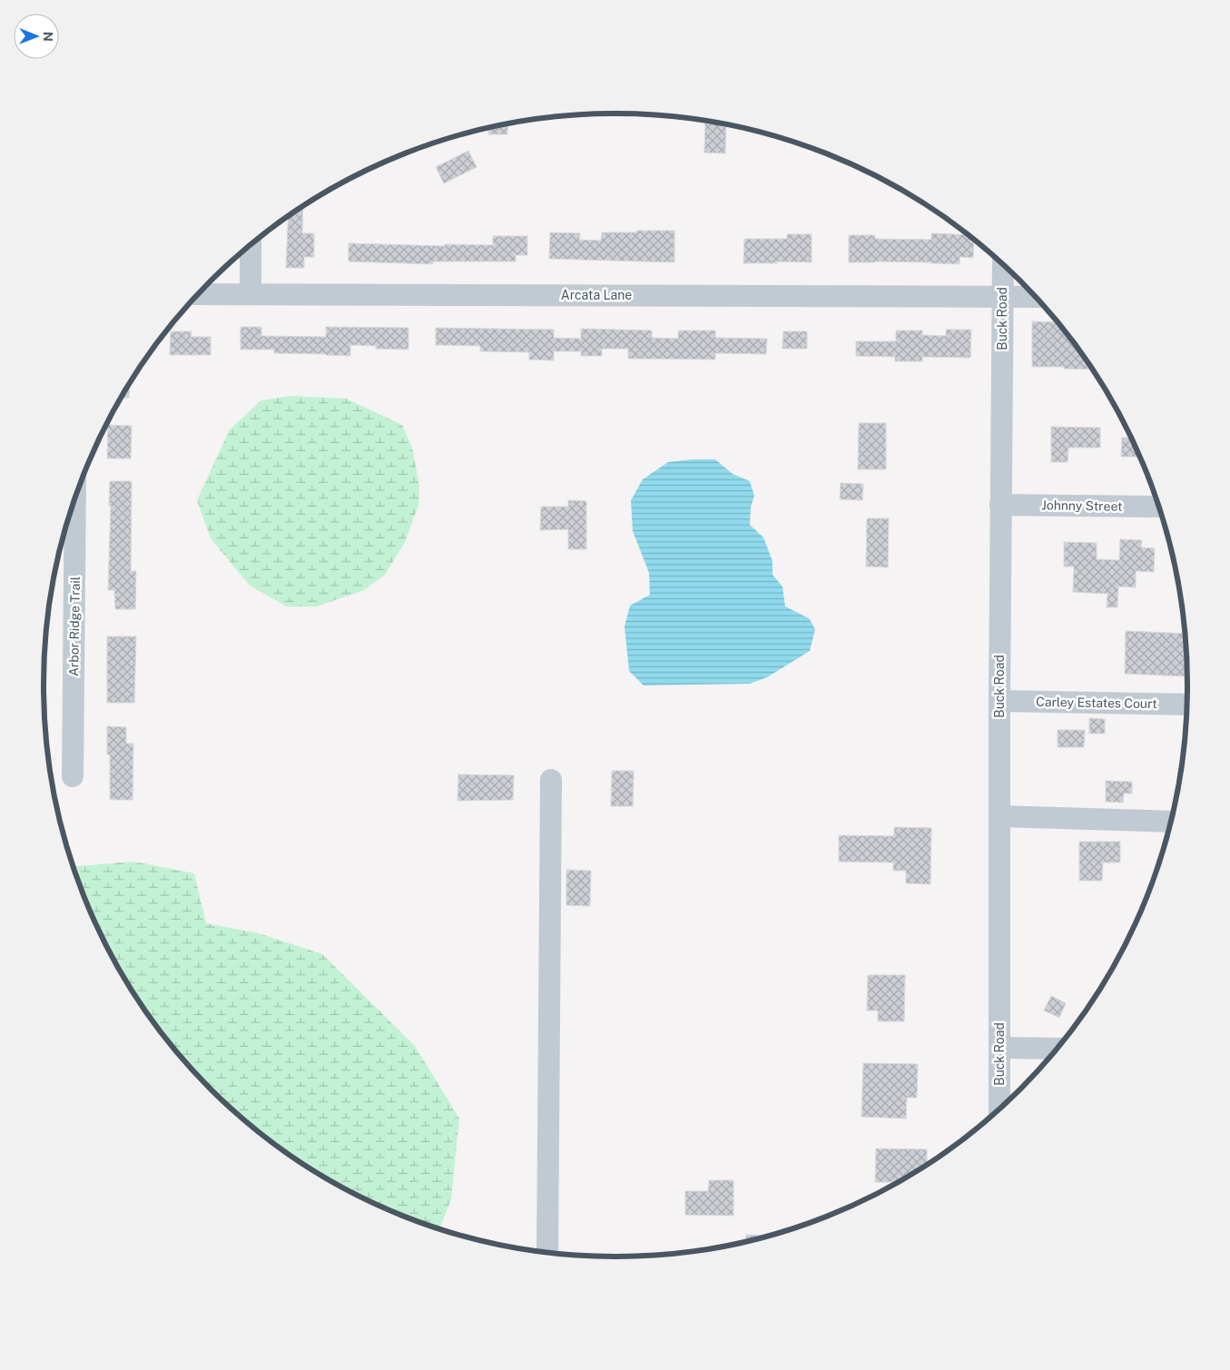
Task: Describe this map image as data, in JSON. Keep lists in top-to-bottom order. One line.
{"streets":{"street":["Arcata Lane","Buck Road","Johnny Street","Arbor Ridge Trail","Carley Estates Court"]},"crossings":[["Arcata Lane","Buck Road"],["Buck Road","Johnny Street"],["Buck Road","Carley Estates Court"]],"north":"right"}
